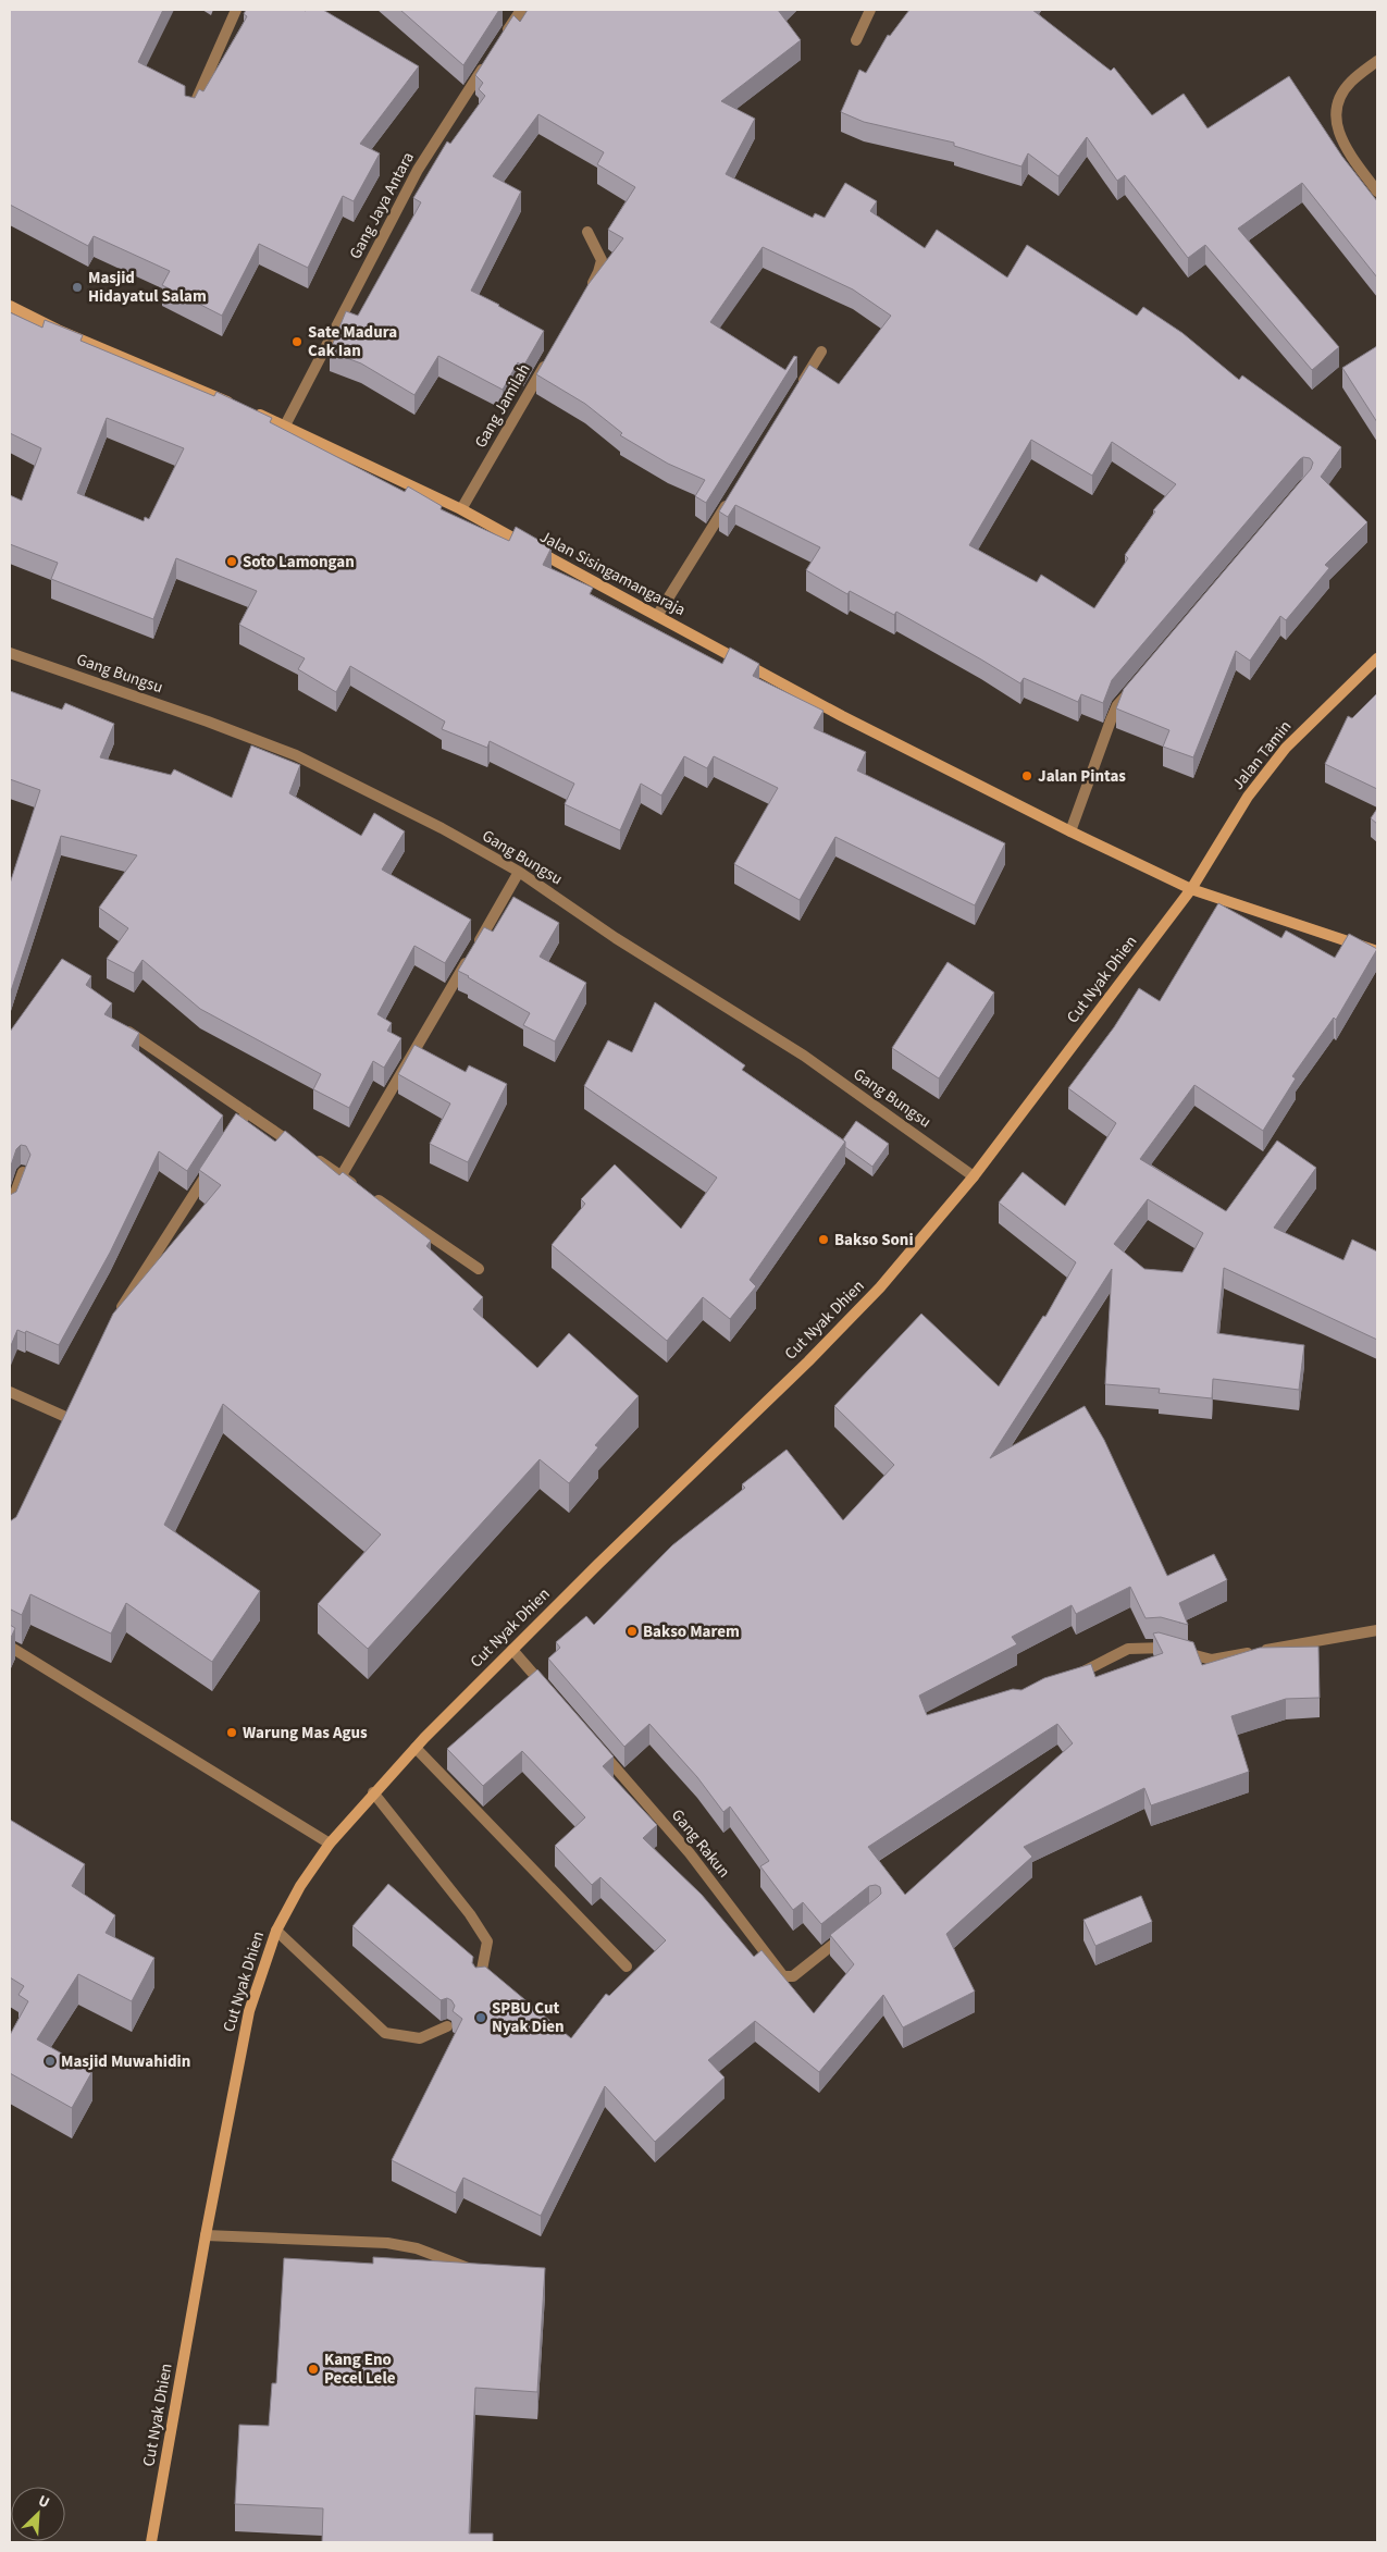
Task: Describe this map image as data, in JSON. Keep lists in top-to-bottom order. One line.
{"streets":{"main road":["Jalan Sisingamangaraja","Jalan Tamin","Cut Nyak Dhien"],"street":["Gang Jaya Antara","Gang Jamilah","Gang Bungsu","Gang Rakun"]},"crossings":[["Gang Jaya Antara","Jalan Sisingamangaraja"],["Gang Jamilah","Jalan Sisingamangaraja"],["Jalan Sisingamangaraja","Jalan Tamin"],["Jalan Sisingamangaraja","Cut Nyak Dhien"],["Gang Bungsu","Cut Nyak Dhien"],["Jalan Tamin","Cut Nyak Dhien"]],"places":["Masjid Hidayatul Salam","Sate Madura Cak Ian","Soto Lamongan","Jalan Pintas","Bakso Soni","Bakso Marem","Warung Mas Agus","SPBU Cut Nyak Dien","Masjid Muwahidin","Kang Eno Pecel Lele"],"north":"top right"}
